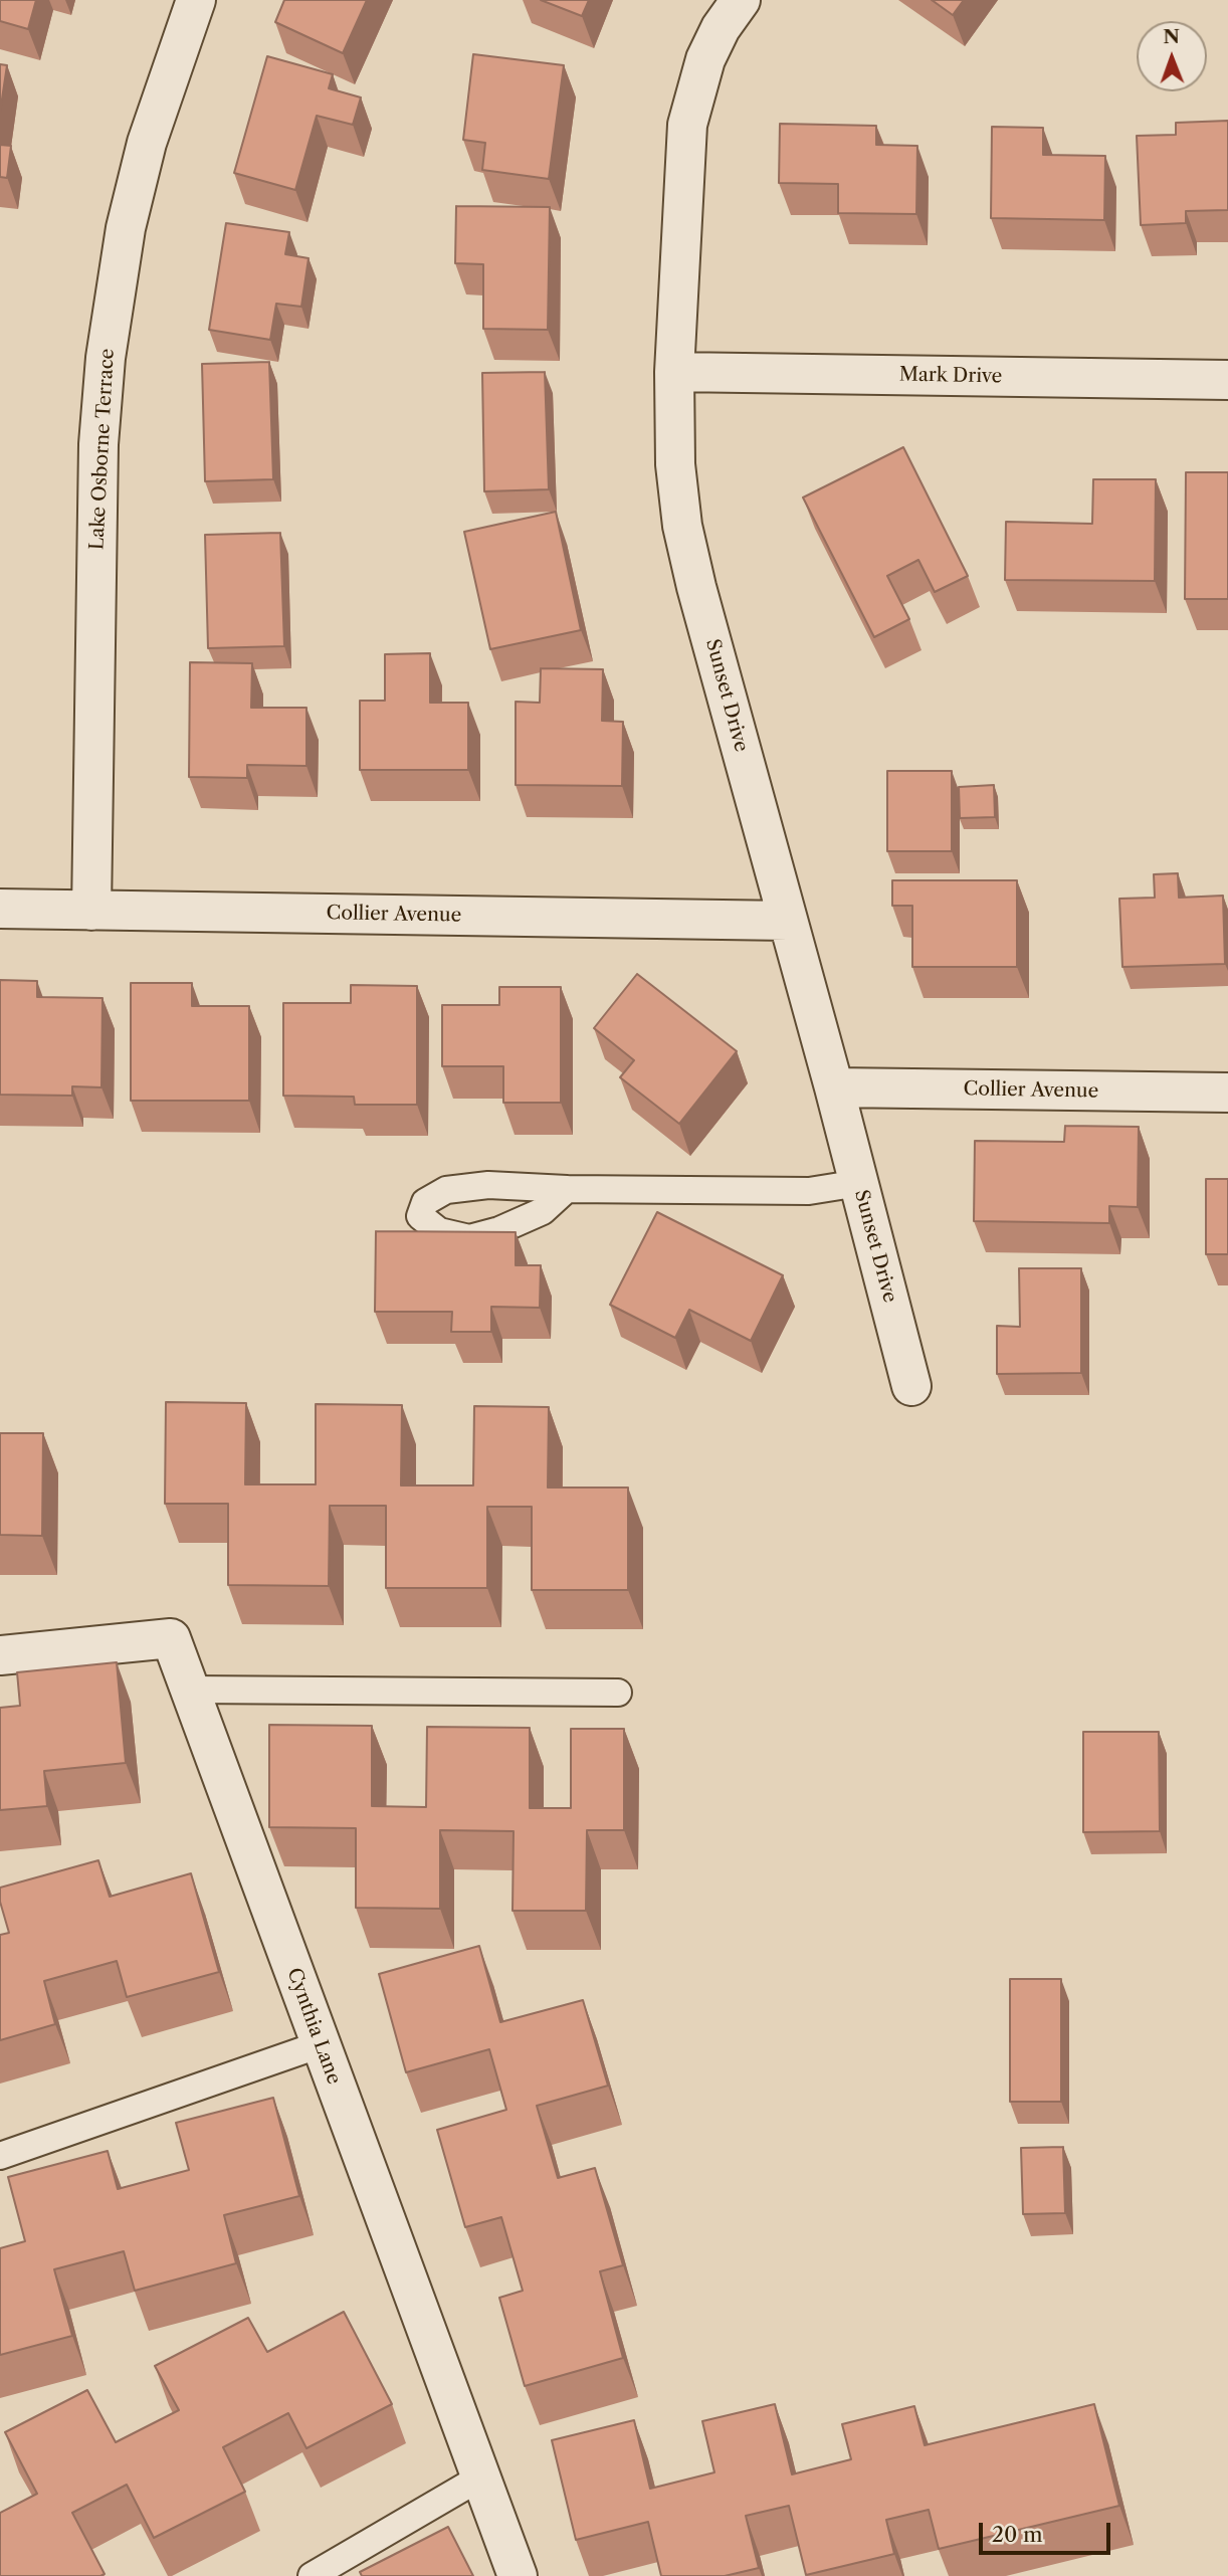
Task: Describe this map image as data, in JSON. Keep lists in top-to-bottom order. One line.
{"streets":{"street":["Mark Drive","Lake Osborne Terrace","Sunset Drive","Collier Avenue","Cynthia Lane"]},"crossings":[["Mark Drive","Sunset Drive"],["Lake Osborne Terrace","Collier Avenue"],["Sunset Drive","Collier Avenue"]],"scale_bar":"20 m","north":"top"}
